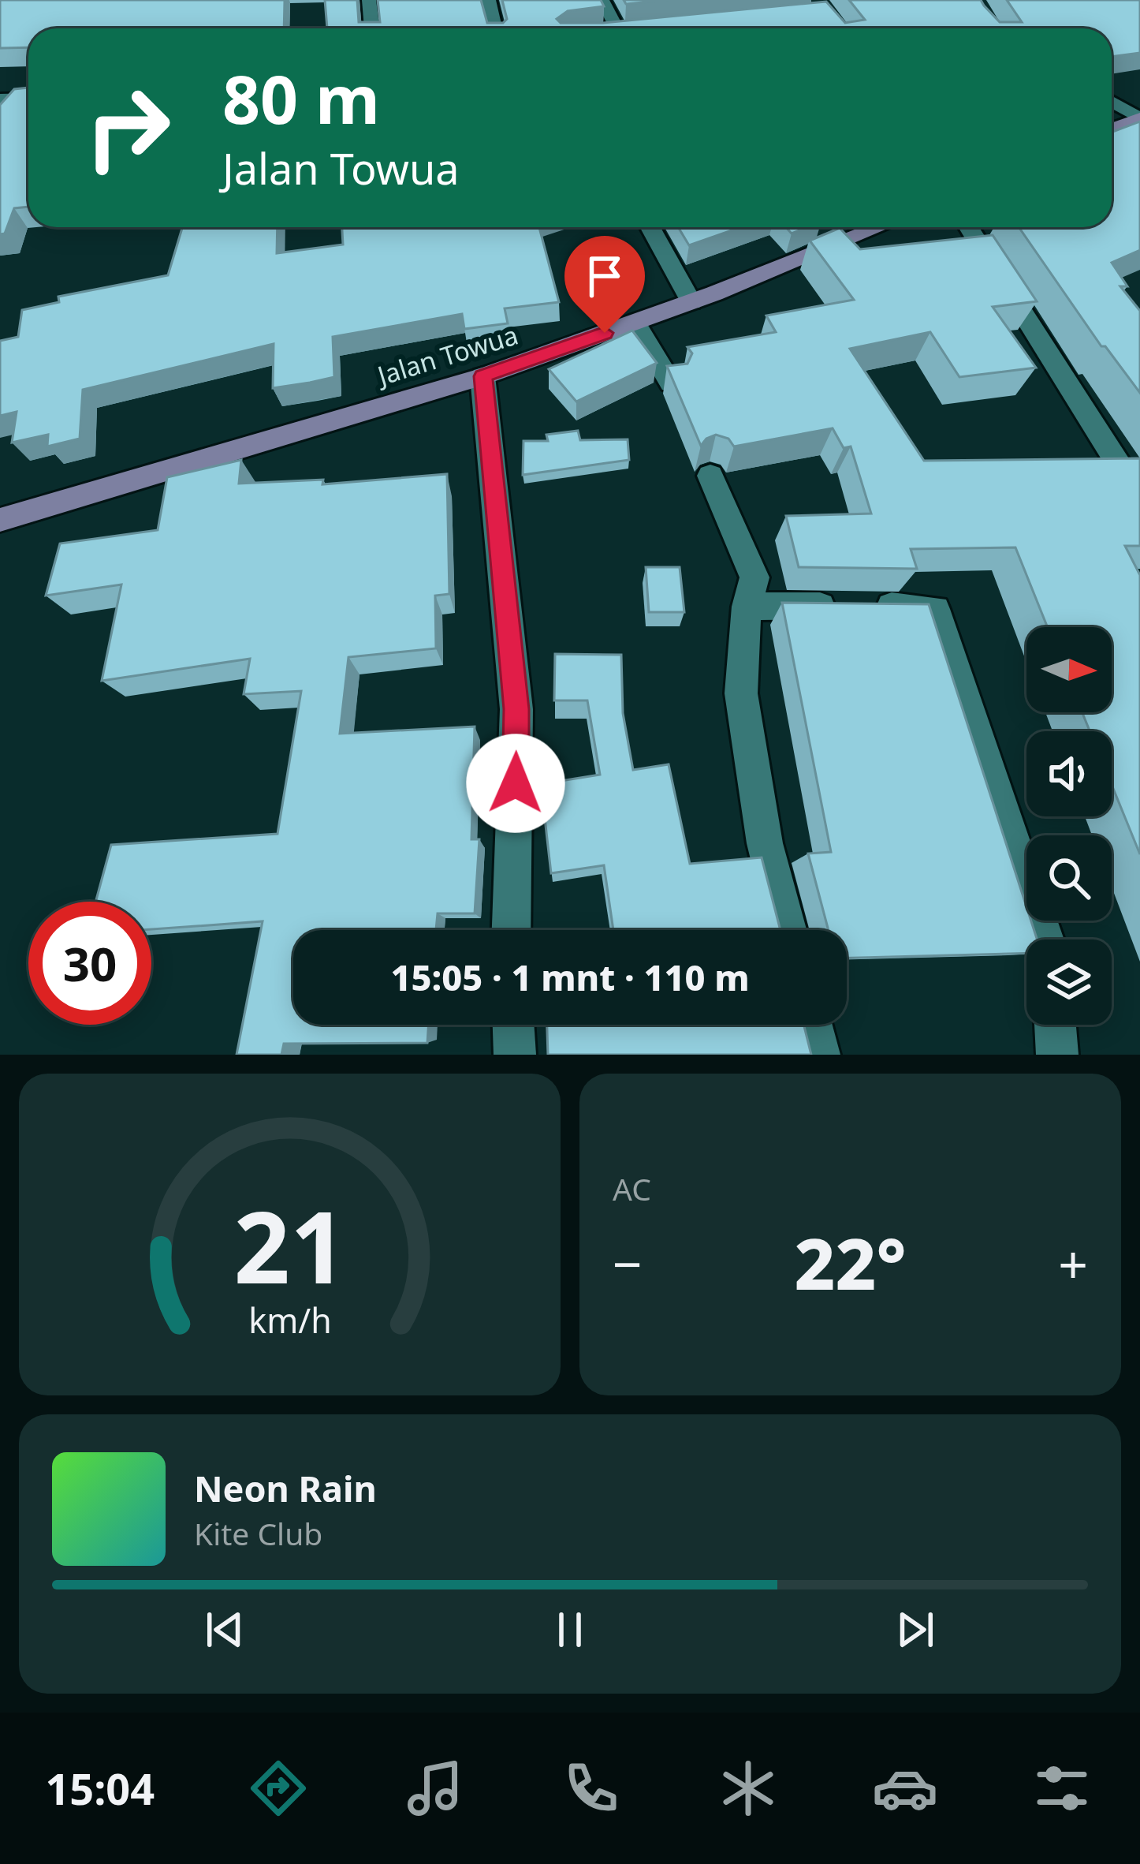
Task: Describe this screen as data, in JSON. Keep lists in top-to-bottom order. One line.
{"streets":{"main road":["Jalan Towua"]},"north":"right","page":{"turn":["80 m","Jalan Towua"],"limit":"30","trip":"15:05 · 1 mnt · 110 m","tile":"AC","heat":["−","22°","+"],"song":["Neon Rain","Kite Club"],"tabs":"15:04","gauge":["21","km/h"]}}
